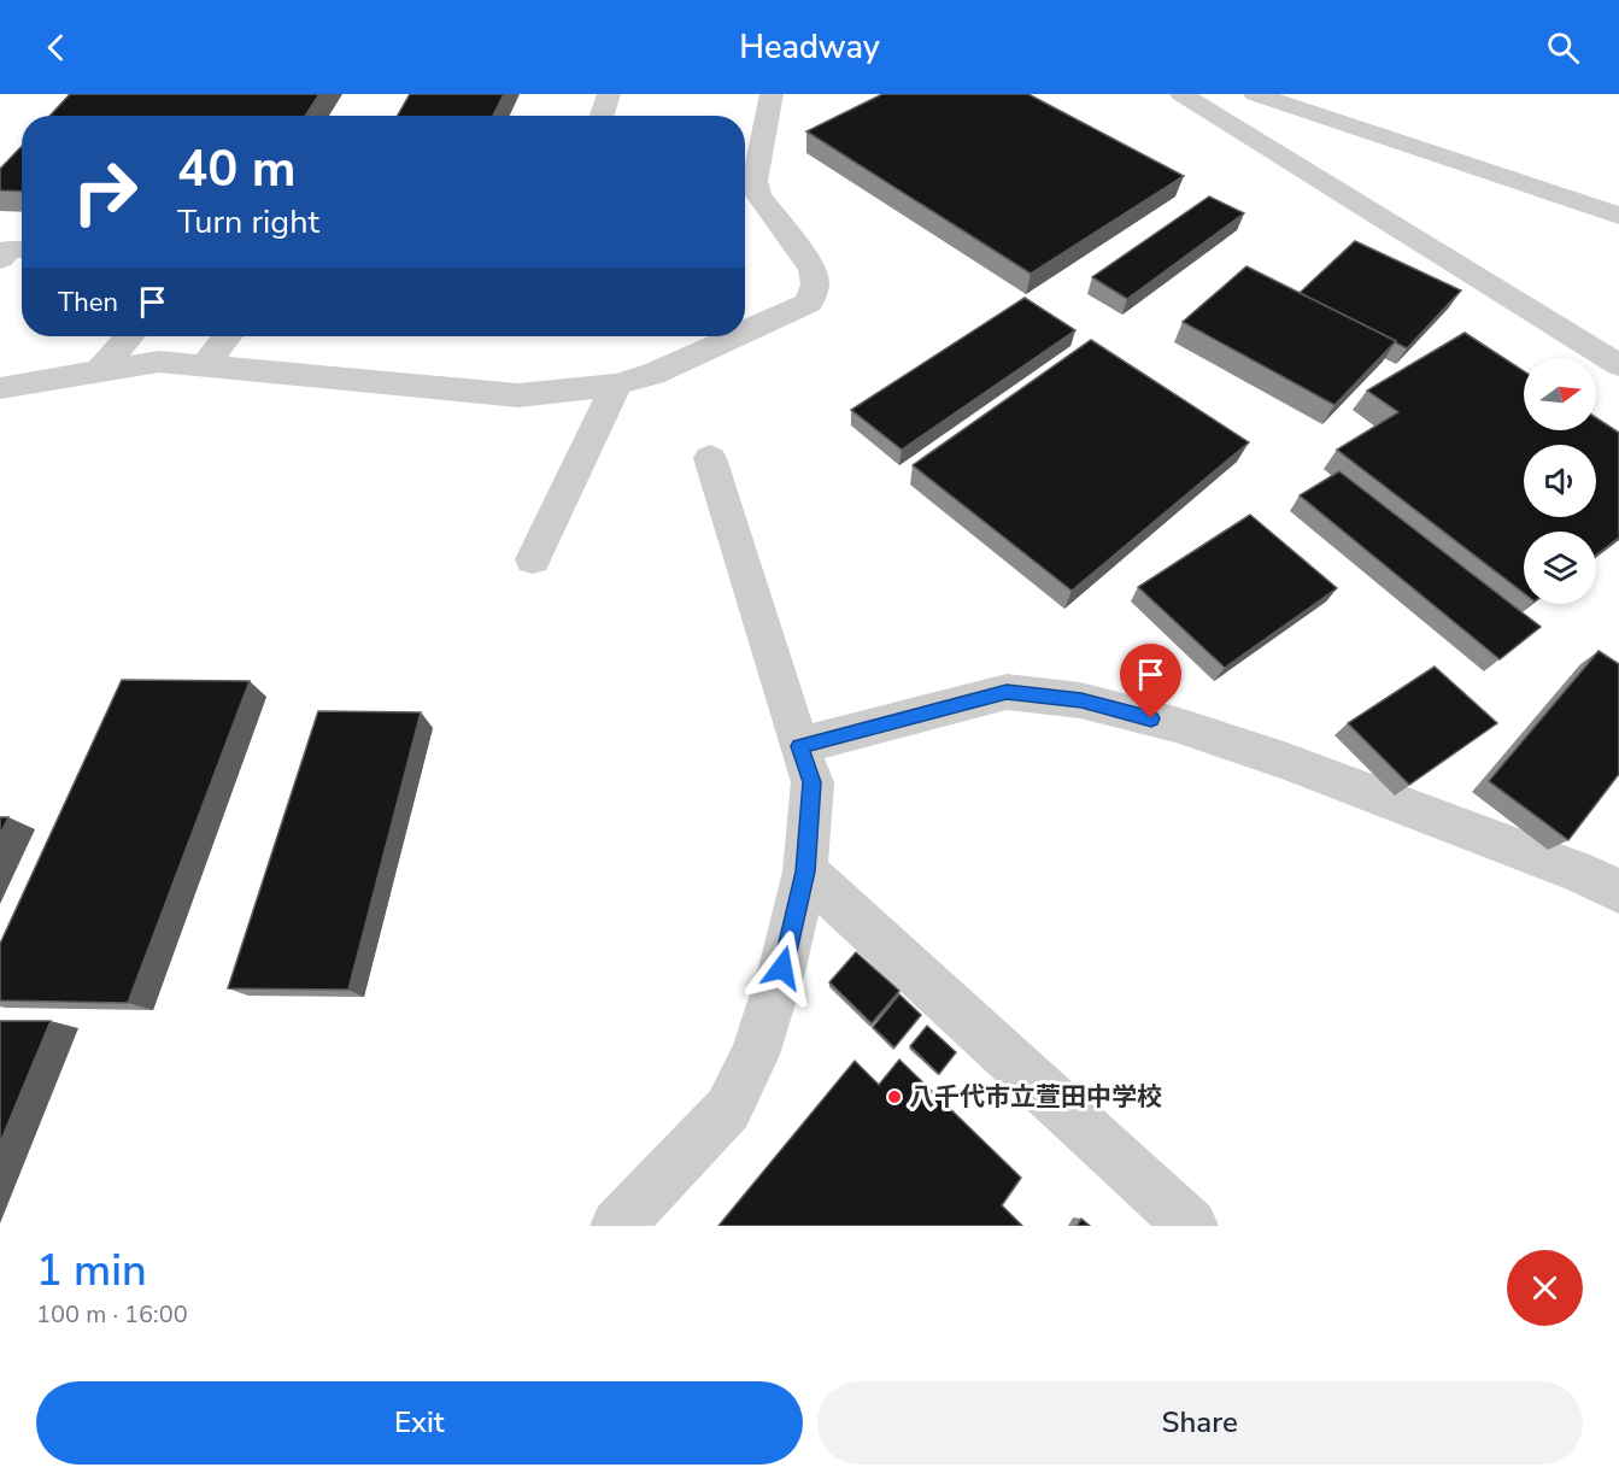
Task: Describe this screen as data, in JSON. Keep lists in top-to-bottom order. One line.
{"places":["八千代市立萱田中学校"],"north":"right","page":{"header":"Headway","turn":["40 m","Turn right"],"then":"Then","heading":["1 min","100 m · 16:00"],"buttons":["Exit","Share"]}}
